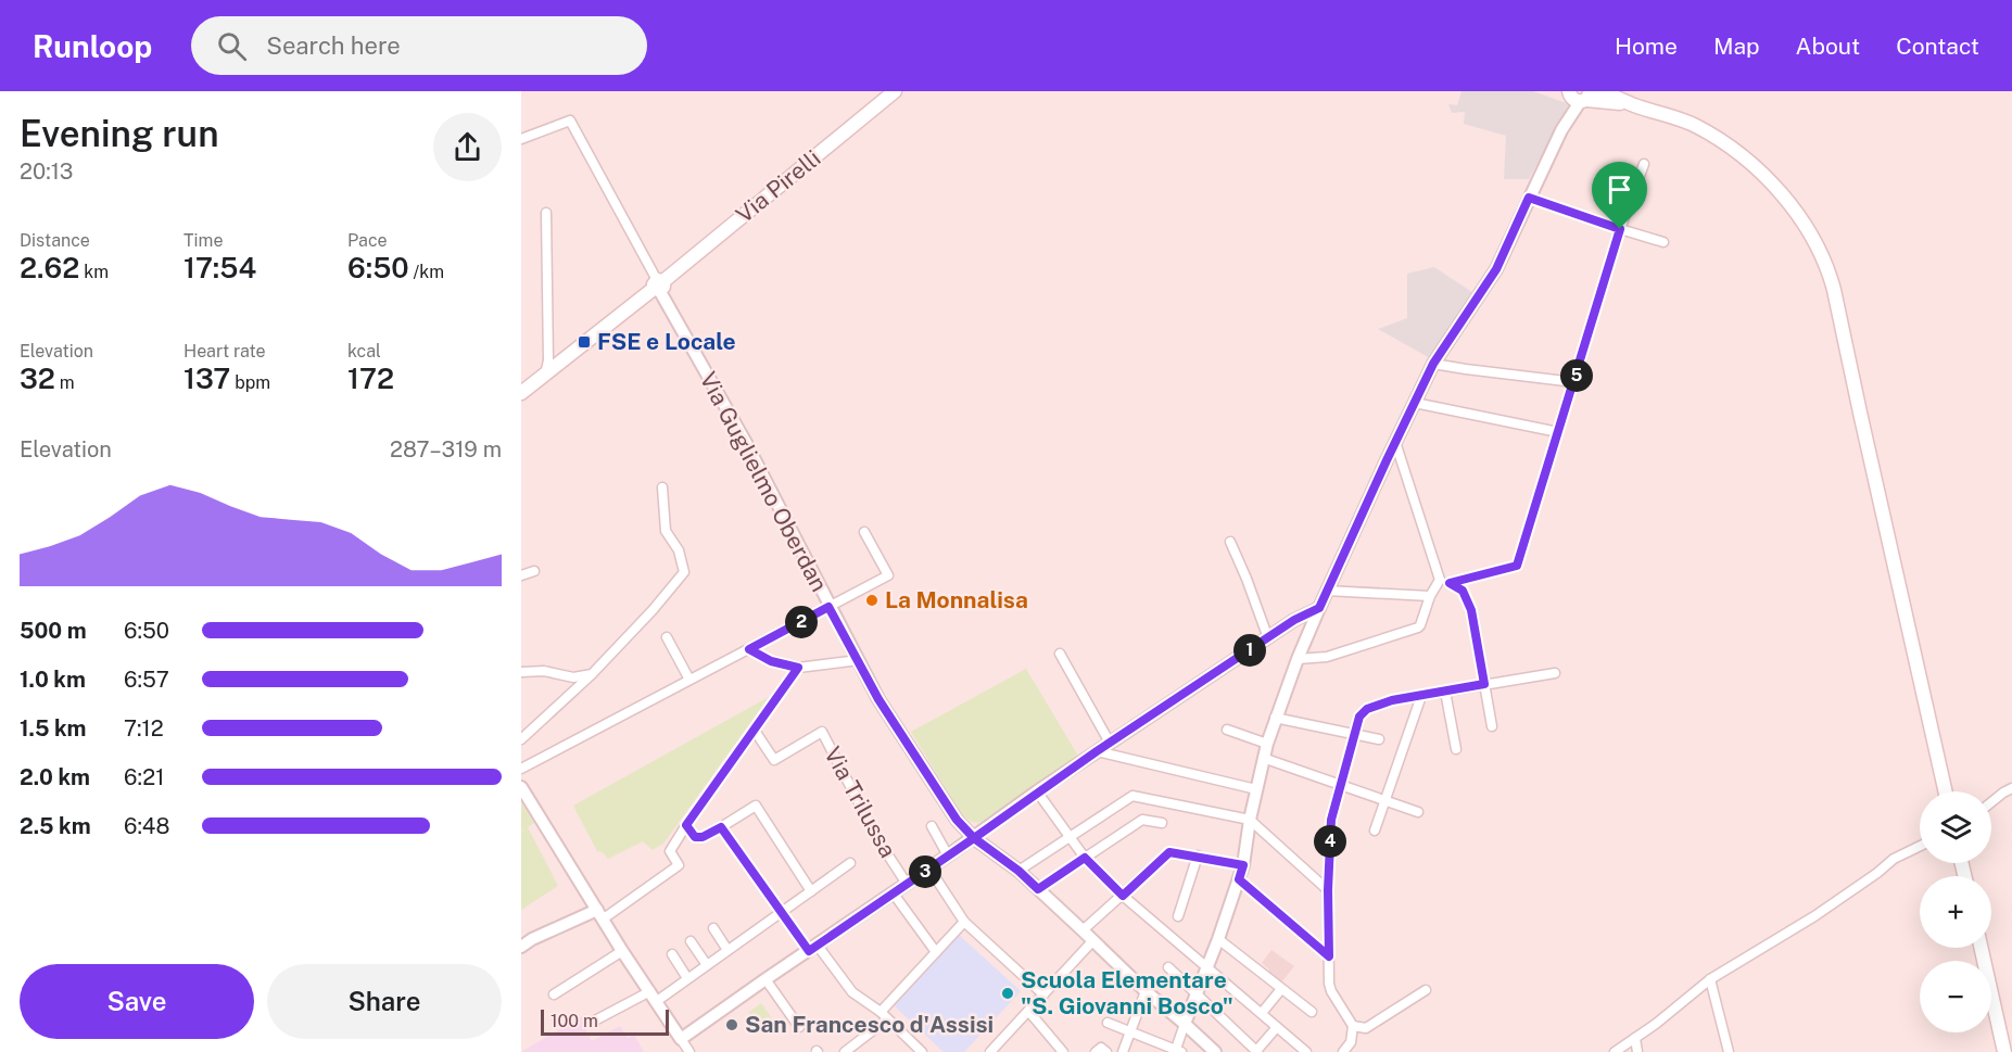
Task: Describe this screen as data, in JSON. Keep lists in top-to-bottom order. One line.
{"streets":{"main road":["Via Pirelli"],"street":["Via Guglielmo Oberdan","Via Trilussa"]},"crossings":[["Via Pirelli","Via Guglielmo Oberdan"]],"places":{"transit":["FSE e Locale"],"other":["La Monnalisa","Scuola Elementare \"S. Giovanni Bosco\"","San Francesco d'Assisi"]},"scale_bar":"100 m","page":{"header":"Runloop","search":"Search here","nav":["Home","Map","About","Contact"],"heading":["Evening run","20:13"],"stats":[["Distance","2.62 km"],["Time","17:54"],["Pace","6:50 /km"],["Elevation","32 m"],["Heart rate","137 bpm"],["kcal","172"]],"pins":["5","2","1","4","3"],"chart":["Elevation","287–319 m"],"list":[{"name":"500 m","note":"6:50"},{"name":"1.0 km","note":"6:57"},{"name":"1.5 km","note":"7:12"},{"name":"2.0 km","note":"6:21"},{"name":"2.5 km","note":"6:48"}],"map_buttons":["+","−"],"buttons":["Save","Share"],"scale":"100 m"}}
